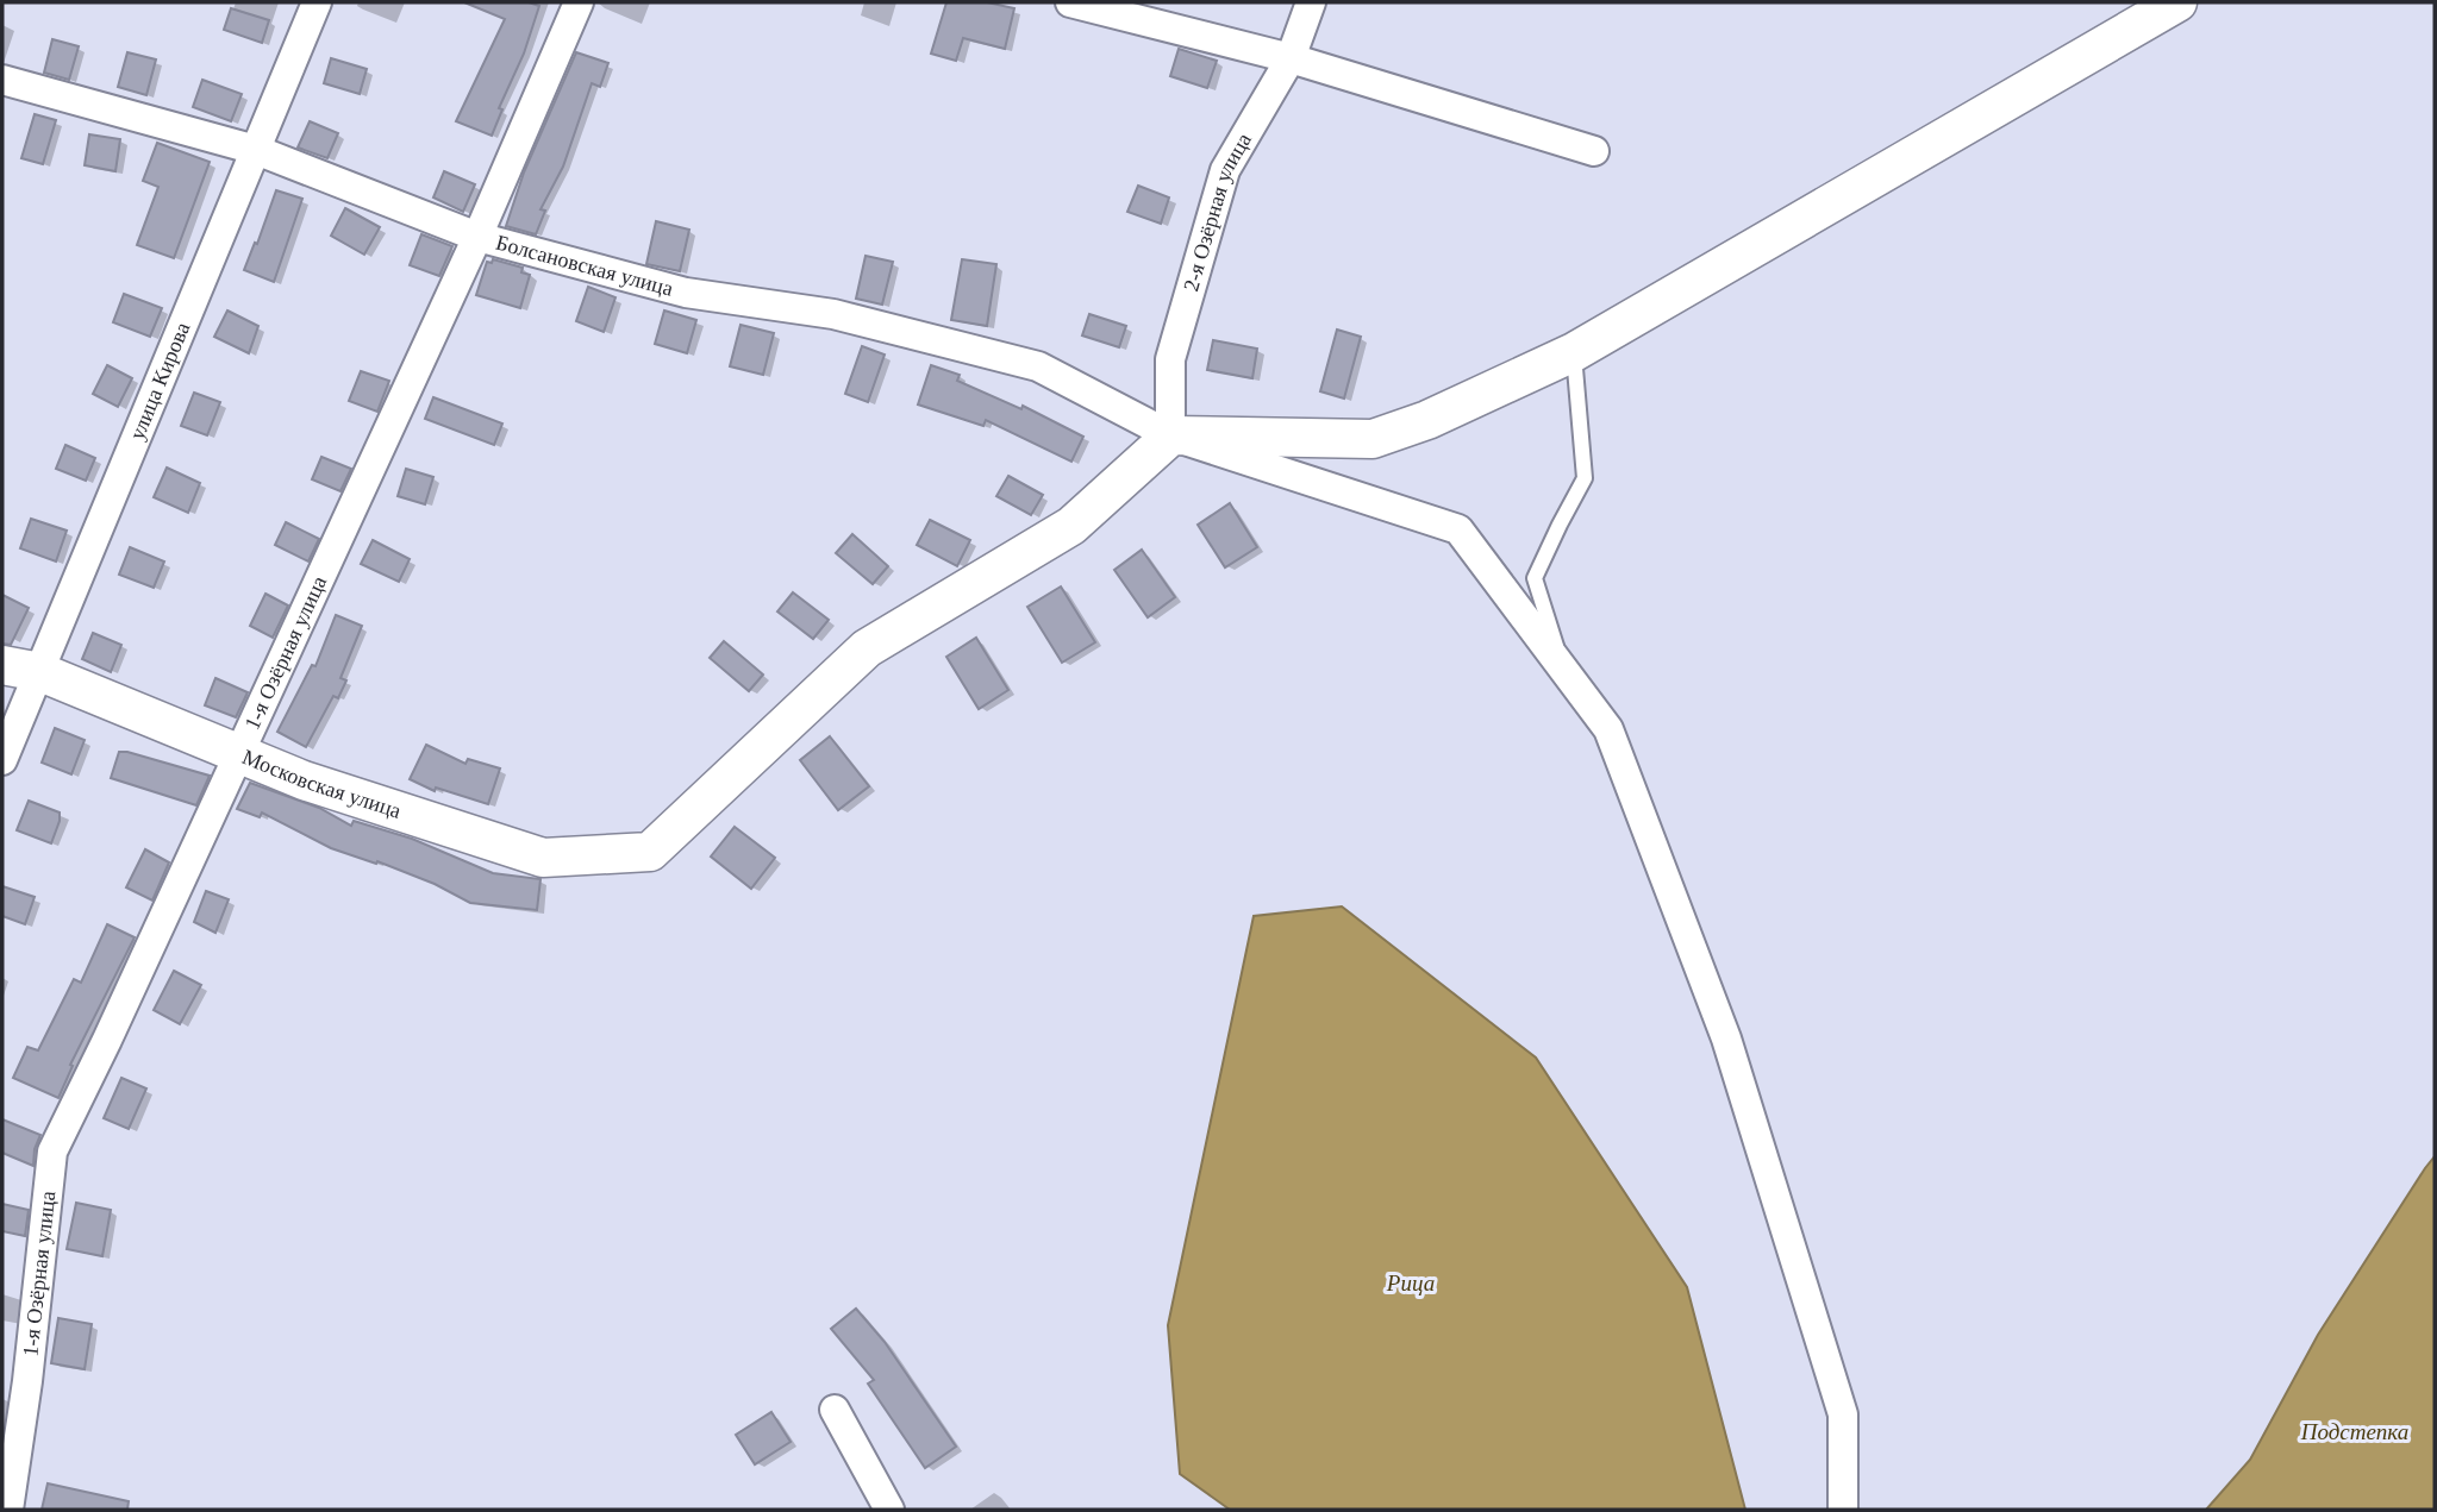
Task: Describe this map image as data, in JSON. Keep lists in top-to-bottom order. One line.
{"streets":{"street":["2-я Озёрная улица","Болсановская улица","улица Кирова","1-я Озёрная улица","Московская улица"]},"crossings":[["2-я Озёрная улица","Болсановская улица"],["2-я Озёрная улица","Московская улица"],["Болсановская улица","улица Кирова"],["Болсановская улица","1-я Озёрная улица"],["Болсановская улица","Московская улица"],["улица Кирова","Московская улица"],["1-я Озёрная улица","Московская улица"]],"water":["Рица","Подстепка"]}
